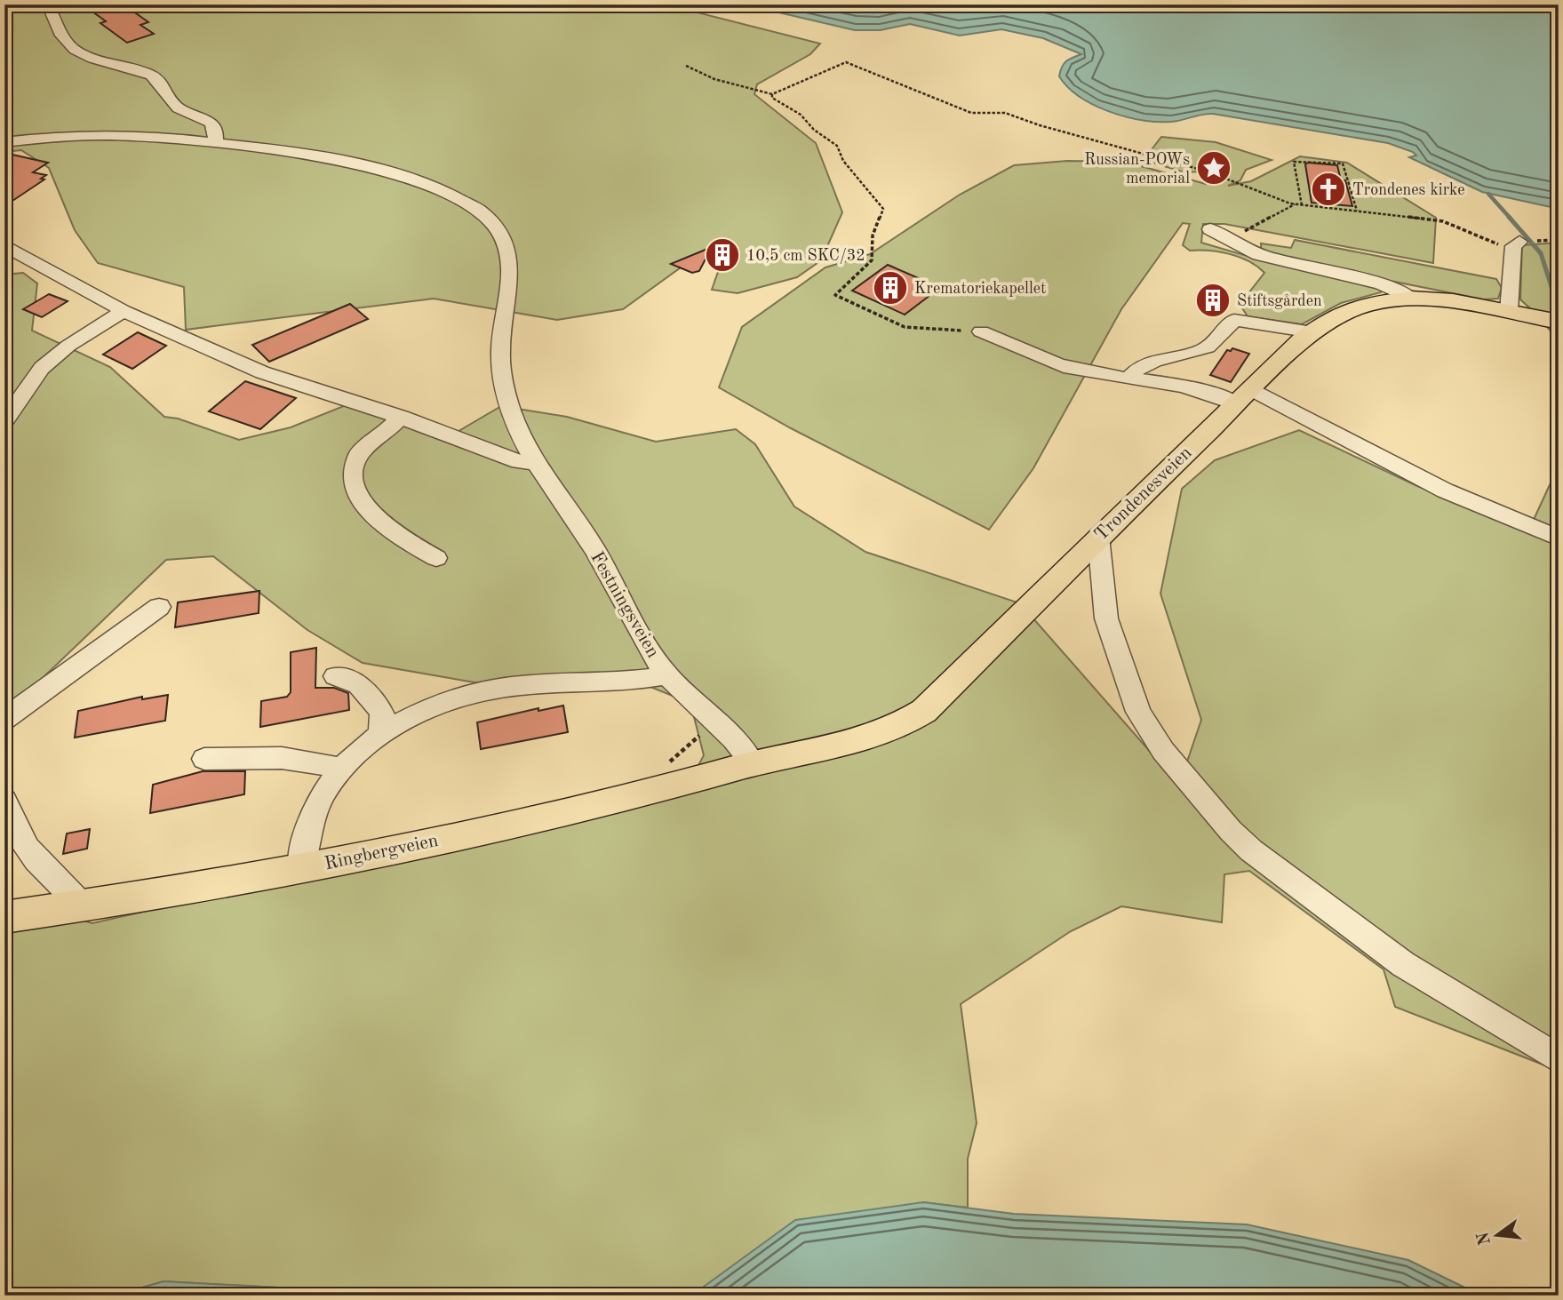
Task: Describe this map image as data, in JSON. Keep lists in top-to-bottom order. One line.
{"streets":{"main road":["Trondenesveien","Ringbergveien"],"street":["Festningsveien"]},"crossings":[["Trondenesveien","Festningsveien"],["Trondenesveien","Ringbergveien"],["Festningsveien","Ringbergveien"]],"places":{"place":["Russian-POWs memorial"],"church":["Trondenes kirke"],"building":["10,5 cm SKC/32","Krematoriekapellet","Stiftsgården"]},"north":"left"}
